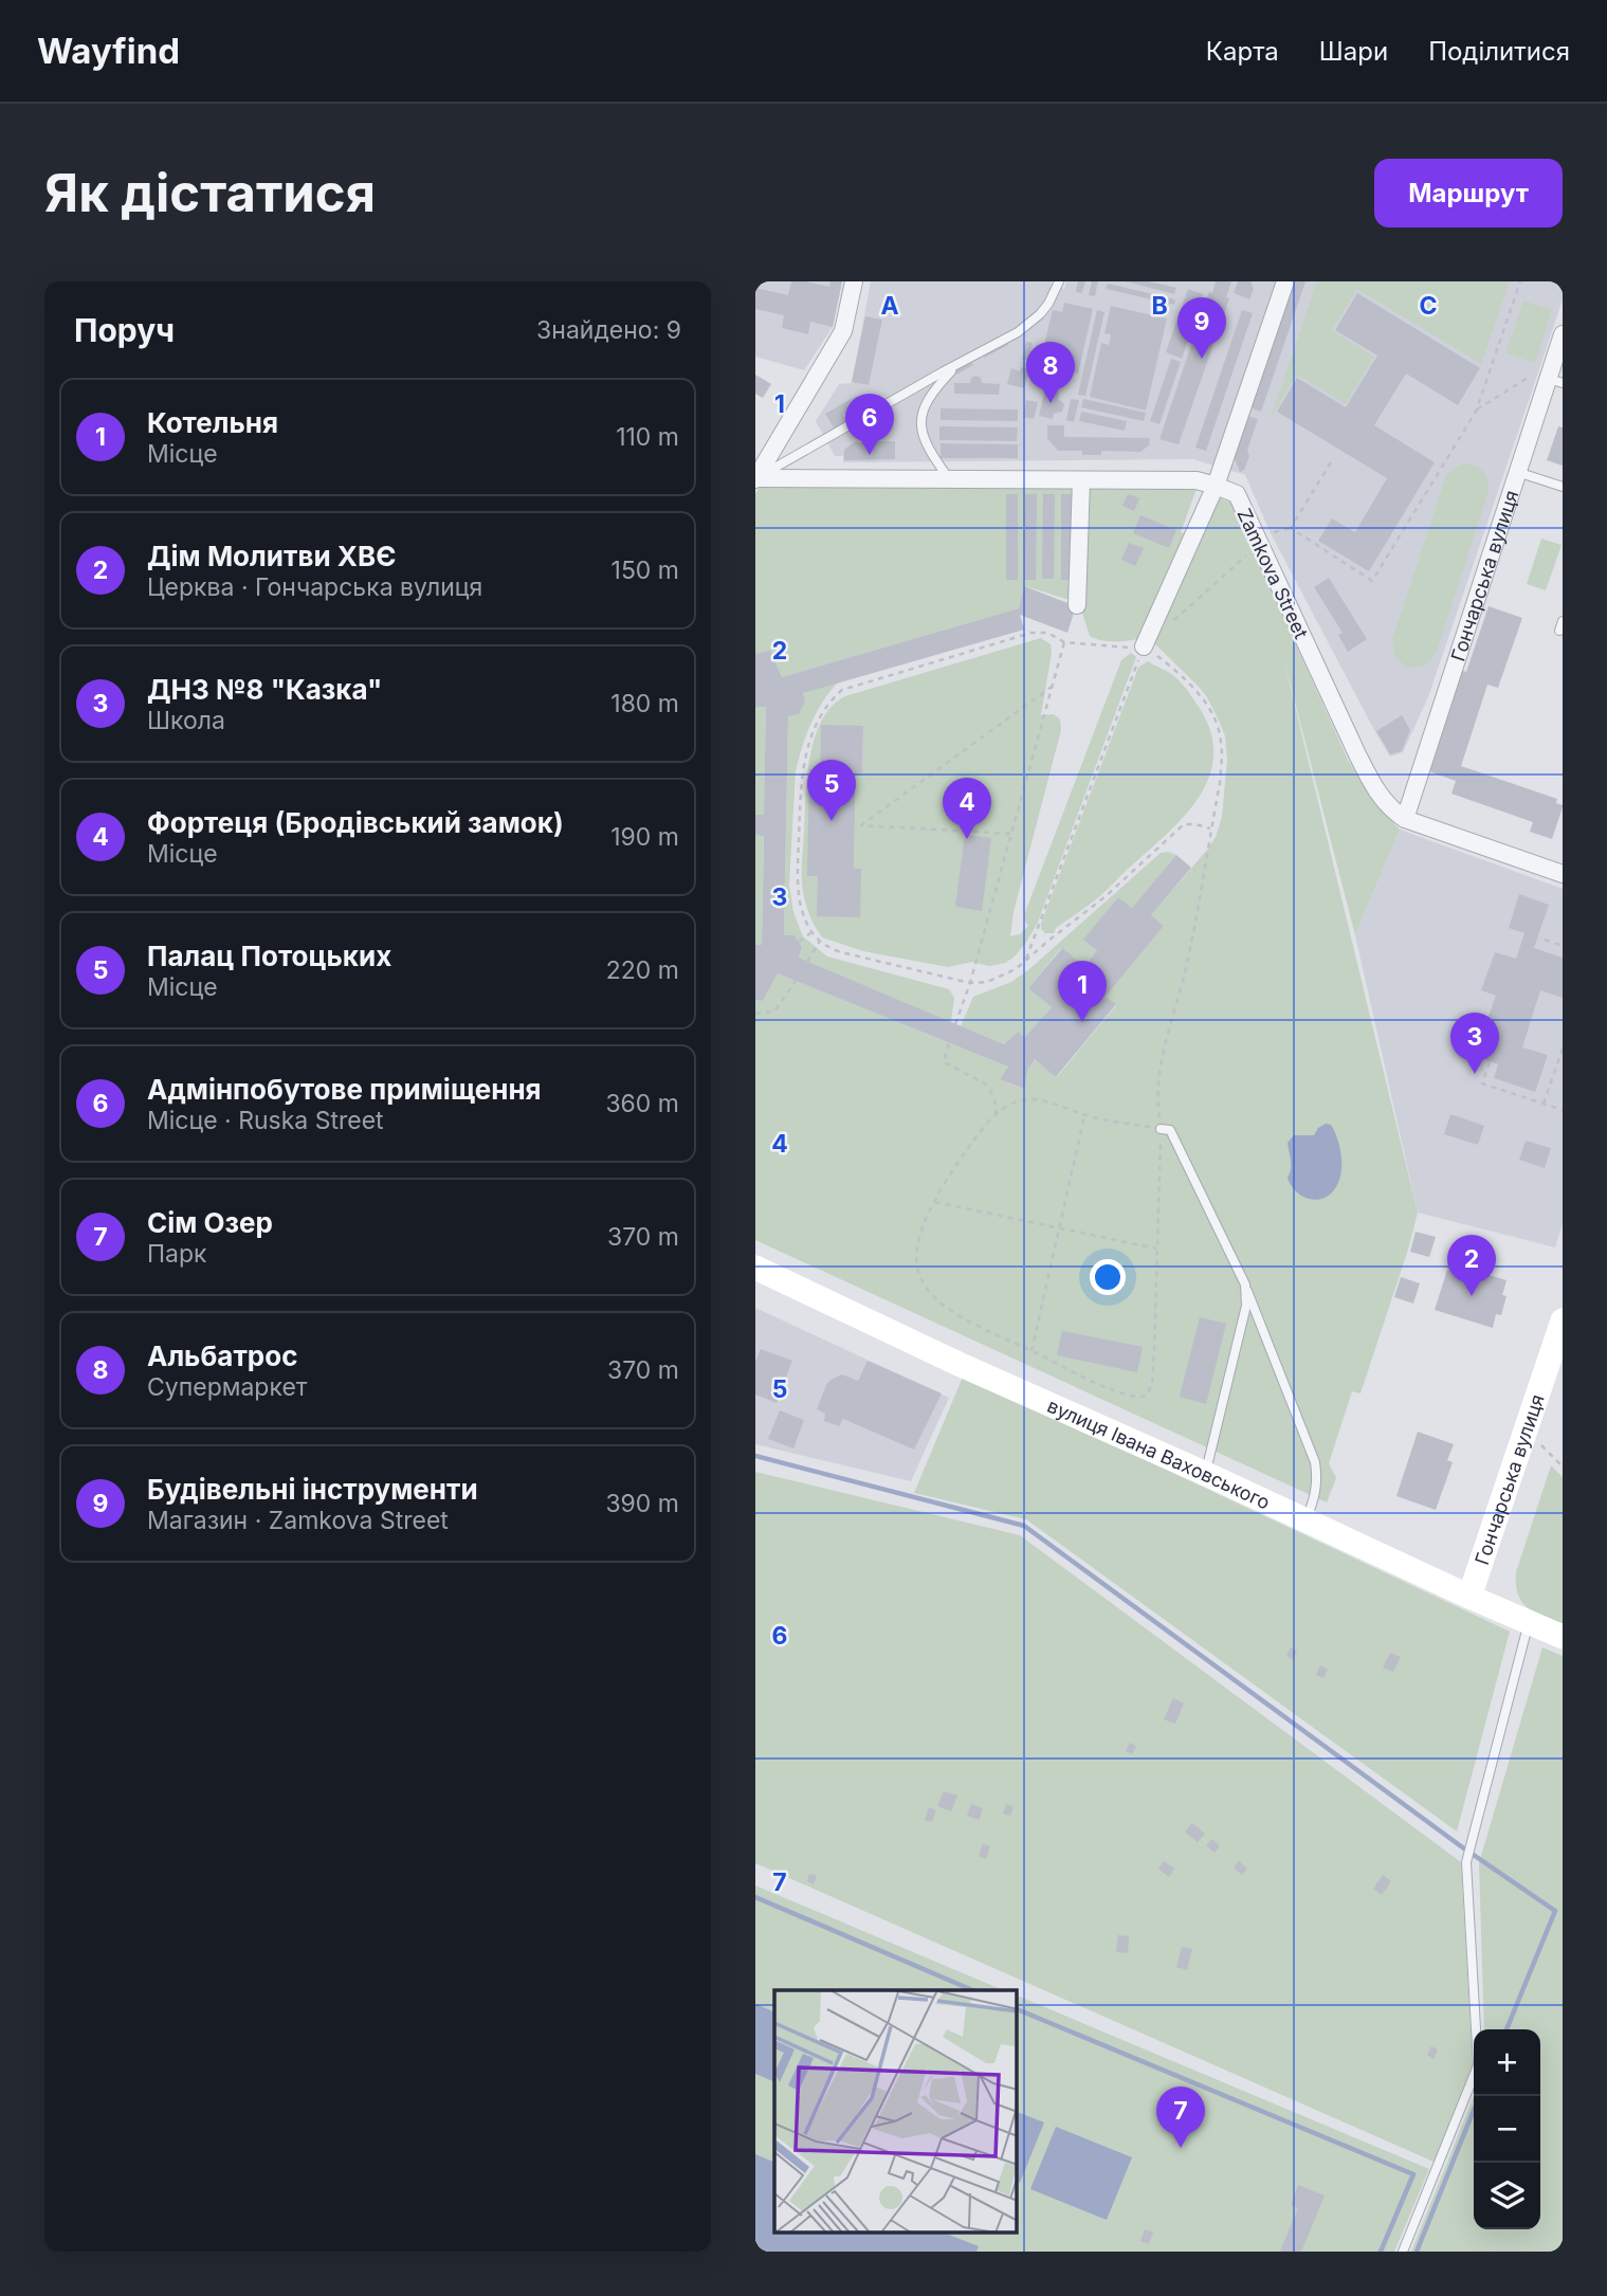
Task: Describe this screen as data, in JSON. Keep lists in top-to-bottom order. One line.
{"streets":{"main road":["Гончарська вулиця","вулиця Івана Ваховського"],"street":["Zamkova Street"]},"crossings":[["Zamkova Street","Гончарська вулиця"],["Гончарська вулиця","вулиця Івана Ваховського"]],"page":{"header":"Wayfind","nav":["Карта","Шари","Поділитися"],"buttons":"Маршрут","title":"Як дістатися","heading":["Поруч","Знайдено: 9"],"pins":["9","8","6","5","4","1","3","2","7"],"list":[{"mark":"1","name":"Котельня","note":"Місце","value":"110 m"},{"mark":"2","name":"Дім Молитви ХВЄ","note":"Церква · Гончарська вулиця","value":"150 m"},{"mark":"3","name":"ДНЗ №8 \"Казка\"","note":"Школа","value":"180 m"},{"mark":"4","name":"Фортеця (Бродівський замок)","note":"Місце","value":"190 m"},{"mark":"5","name":"Палац Потоцьких","note":"Місце","value":"220 m"},{"mark":"6","name":"Адмінпобутове приміщення","note":"Місце · Ruska Street","value":"360 m"},{"mark":"7","name":"Сім Озер","note":"Парк","value":"370 m"},{"mark":"8","name":"Альбатрос","note":"Супермаркет","value":"370 m"},{"mark":"9","name":"Будівельні інструменти","note":"Магазин · Zamkova Street","value":"390 m"}],"map_buttons":["+","−"]},"grid":{"columns":["A","B","C"],"rows":["1","2","3","4","5","6","7"]}}
